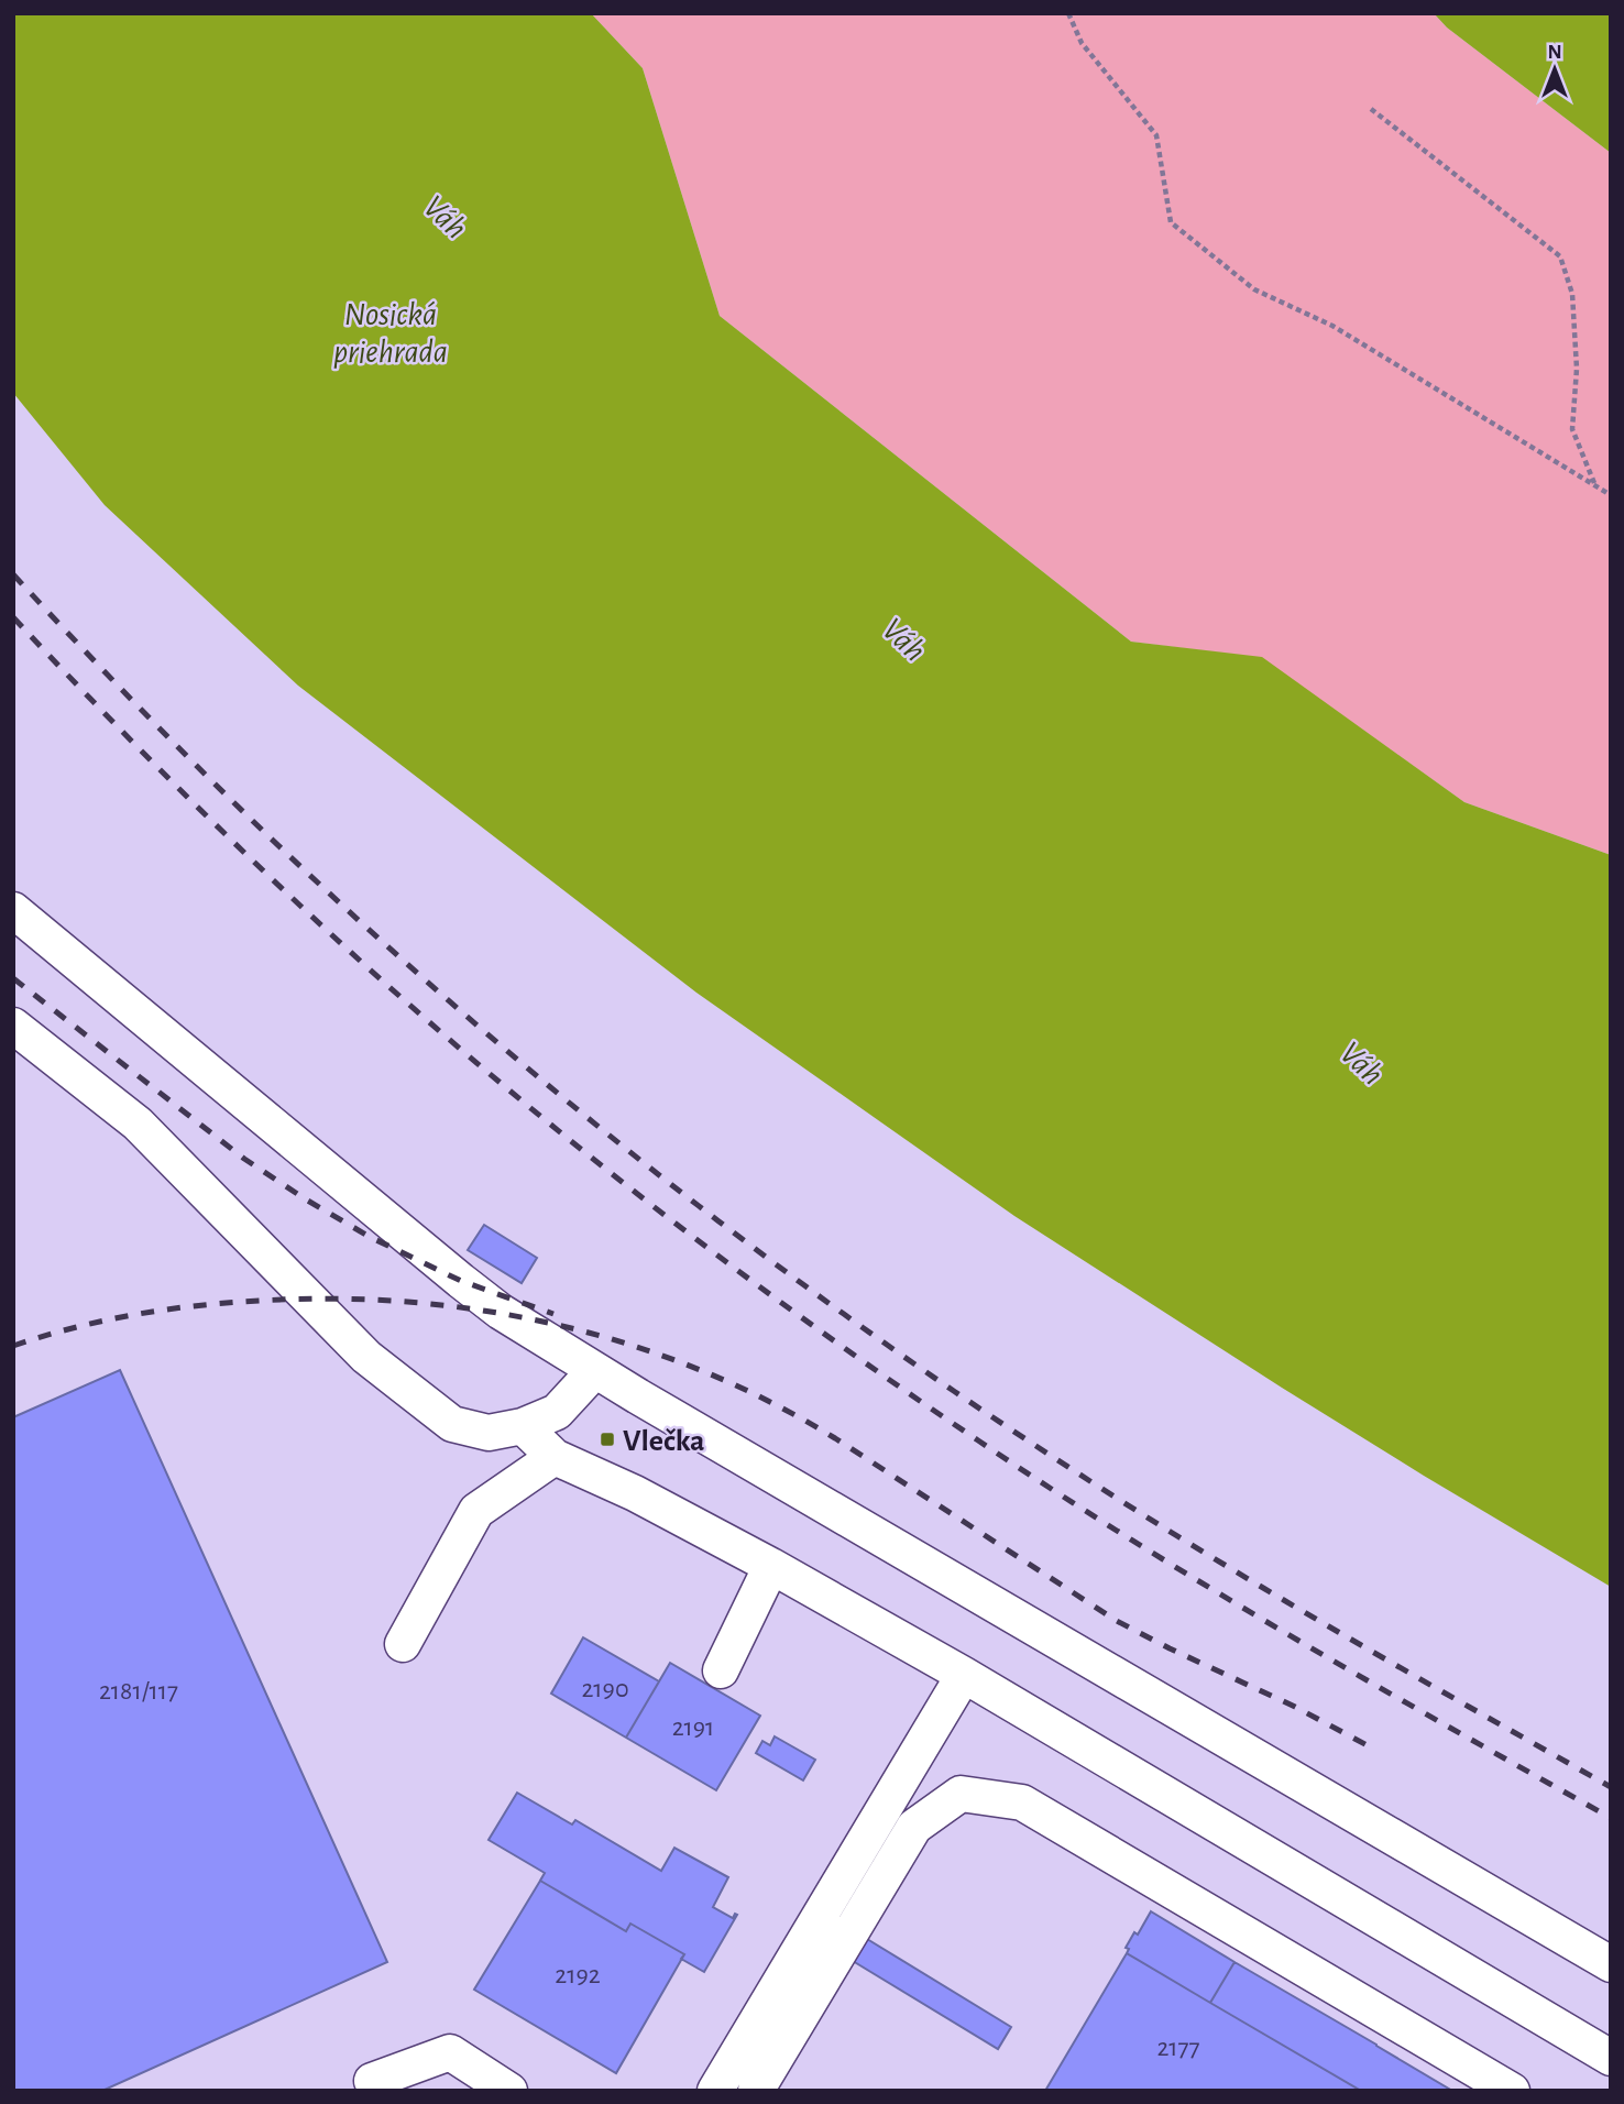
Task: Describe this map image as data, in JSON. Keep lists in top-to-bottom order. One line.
{"water":["Váh","Nosická priehrada"],"places":{"transit":["Vlečka"]},"house_numbers":["2190","2181/117","2191","2192","2177"],"north":"top"}
